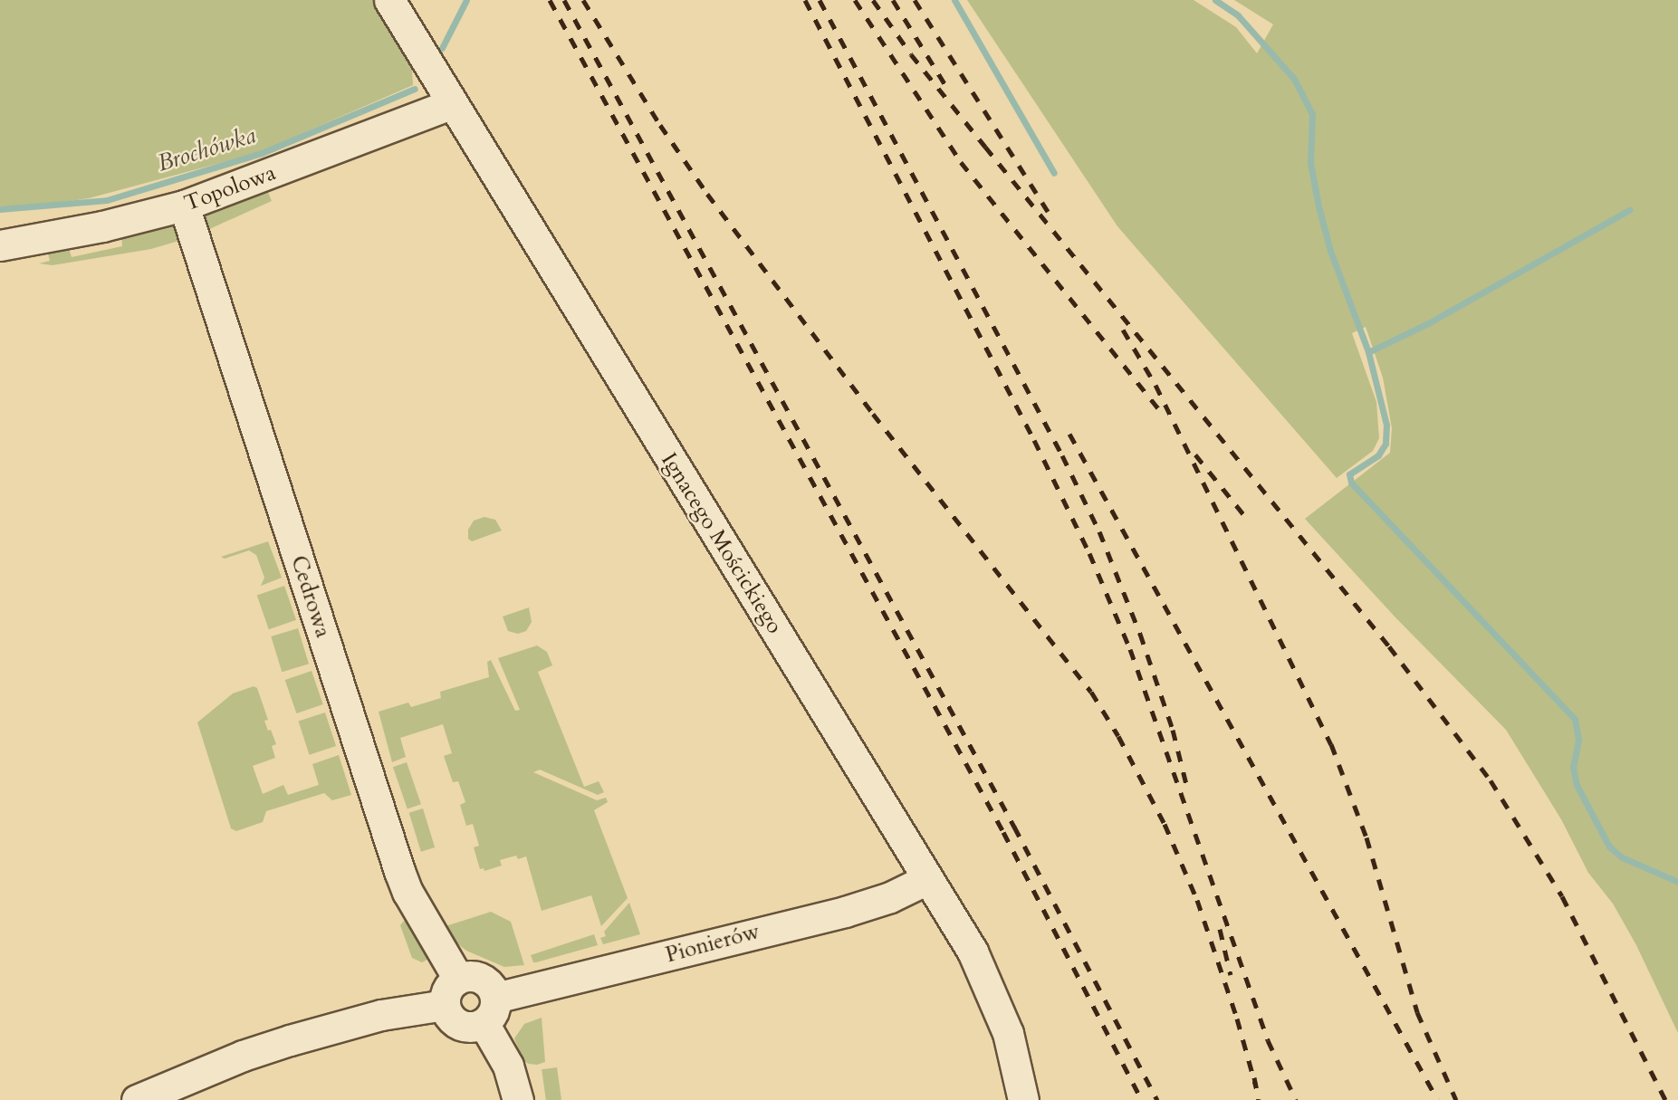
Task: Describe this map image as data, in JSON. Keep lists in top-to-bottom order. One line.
{"streets":{"street":["Topolowa","Ignacego Mościckiego","Cedrowa","Pionierów"]},"crossings":[["Topolowa","Ignacego Mościckiego"],["Topolowa","Cedrowa"],["Ignacego Mościckiego","Pionierów"],["Cedrowa","Pionierów"]],"water":["Brochówka"]}
